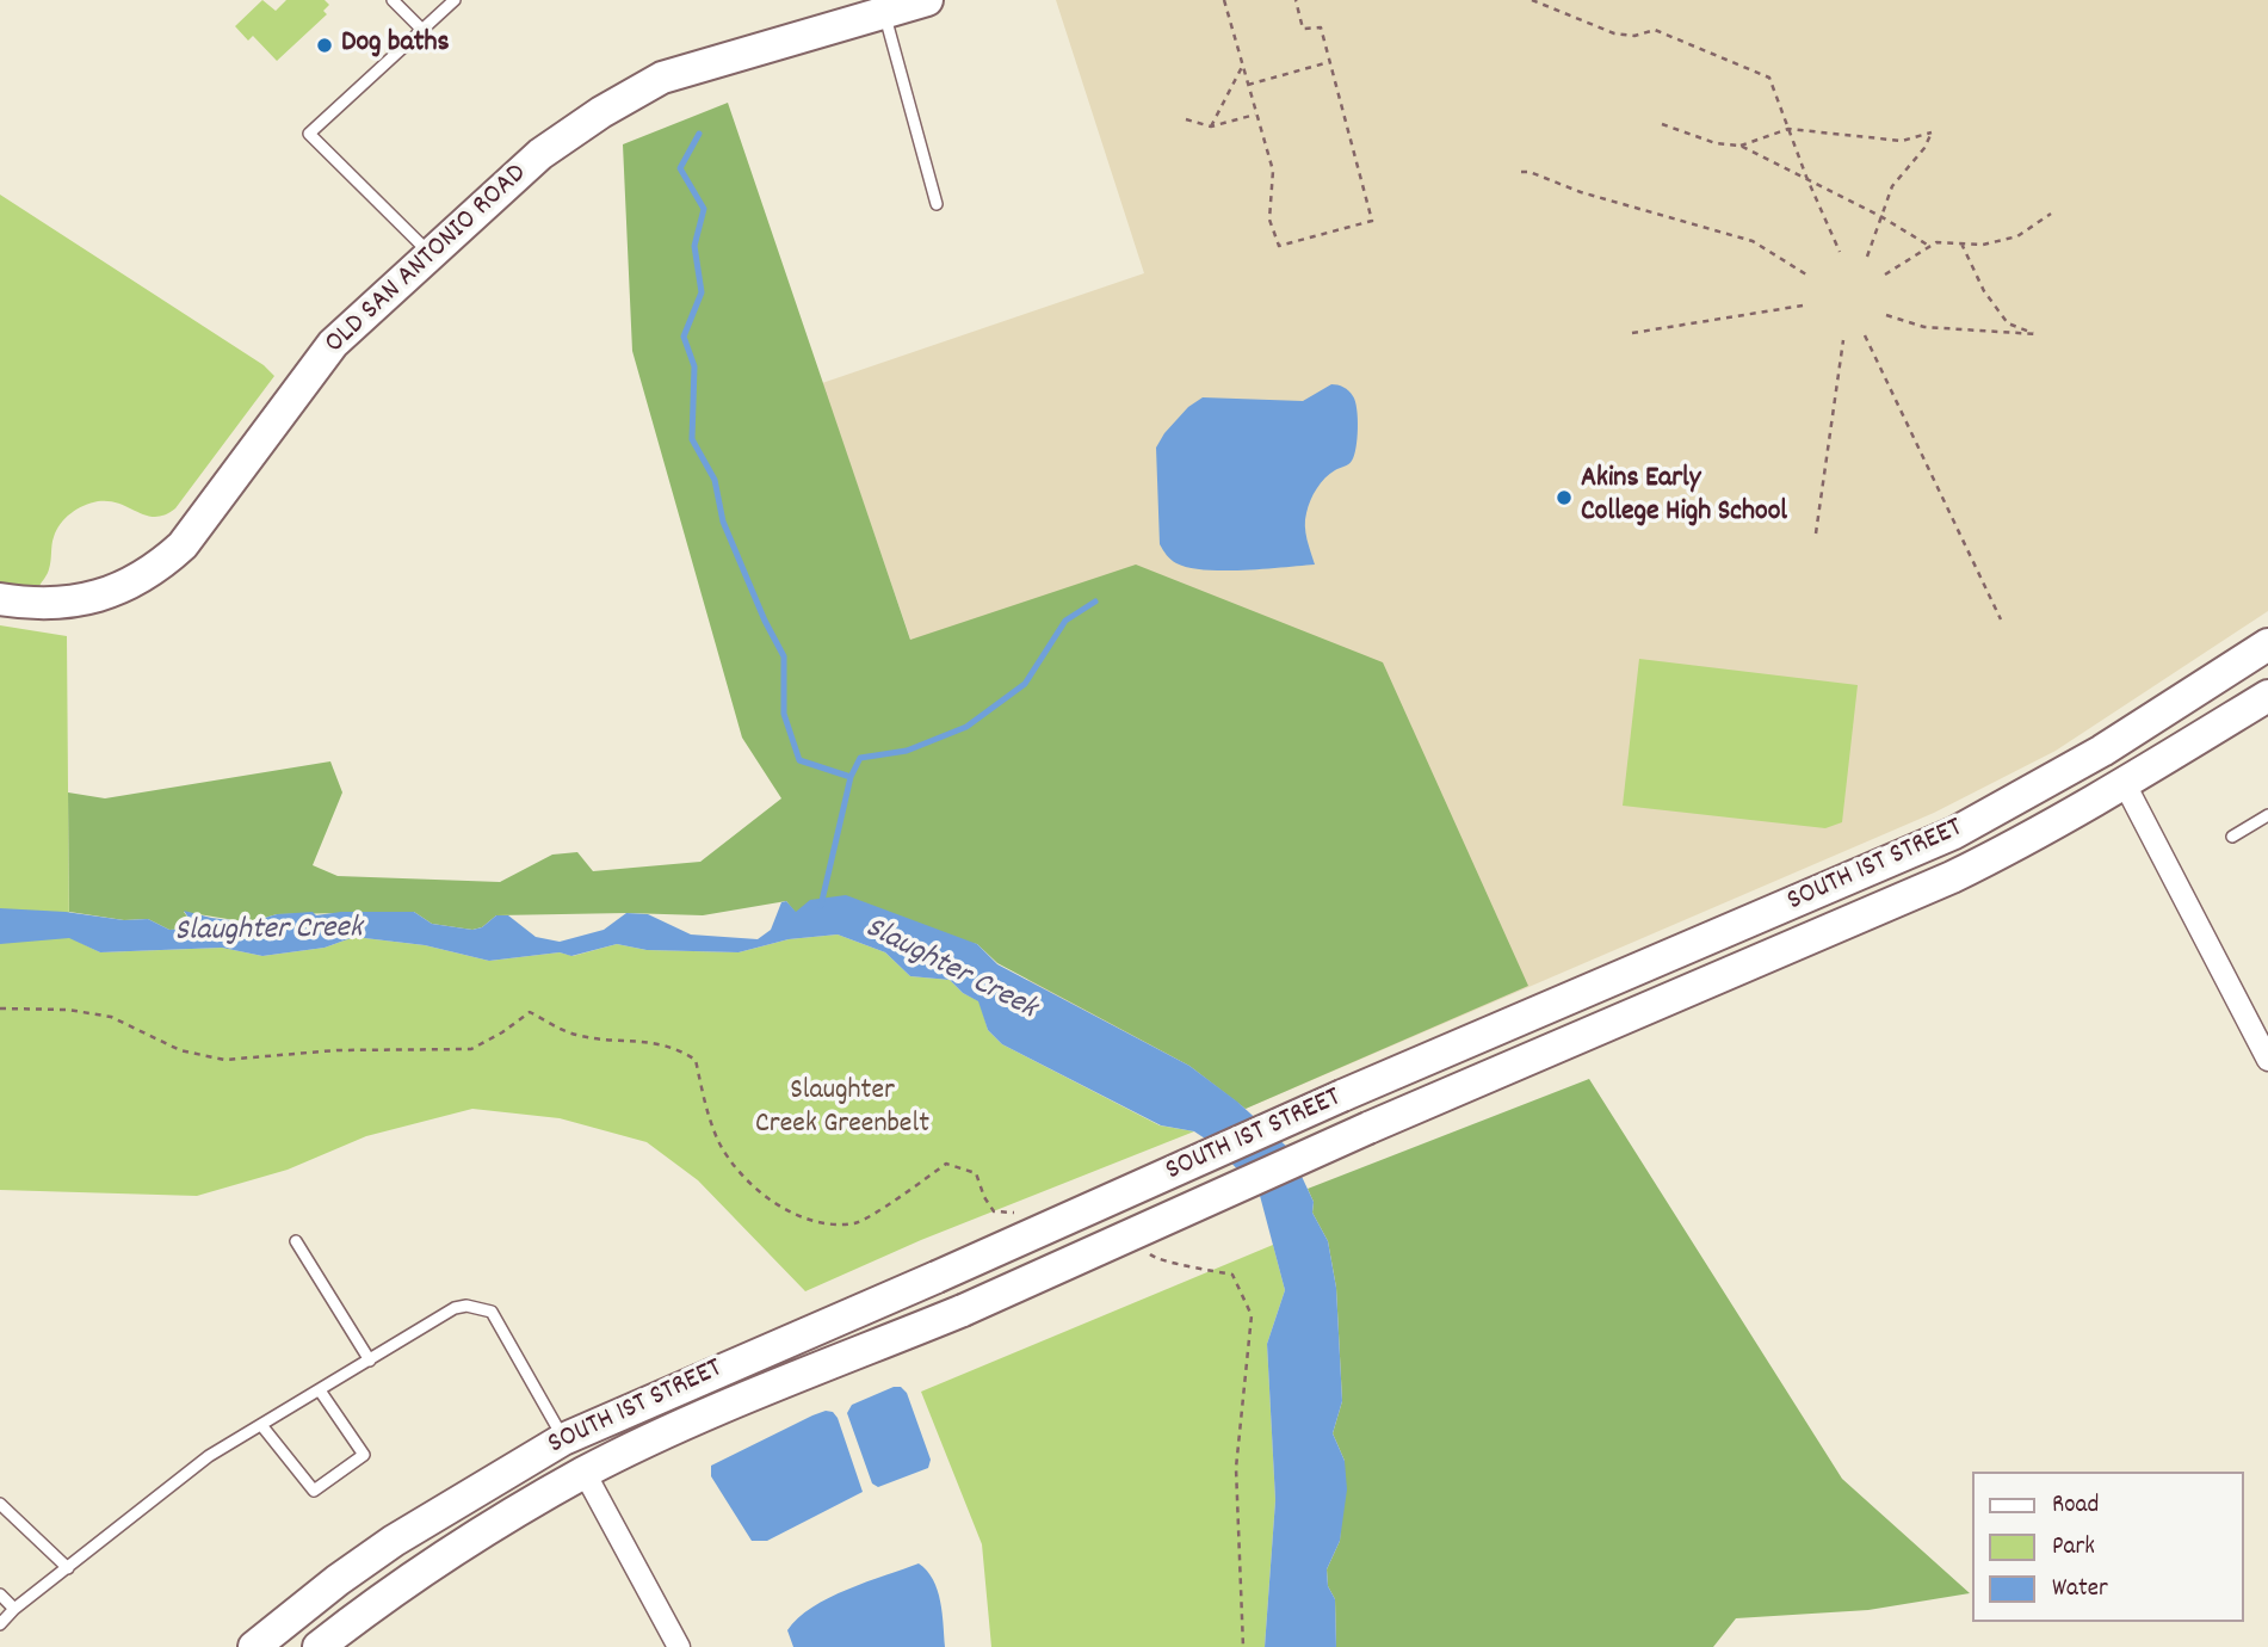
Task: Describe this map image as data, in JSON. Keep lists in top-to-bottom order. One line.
{"streets":{"main road":["OLD SAN ANTONIO ROAD","SOUTH 1ST STREET"]},"water":["Slaughter Creek"],"parks":["Slaughter Creek Greenbelt"],"places":["Dog baths","Akins Early College High School"],"legend":["Road","Park","Water"]}
